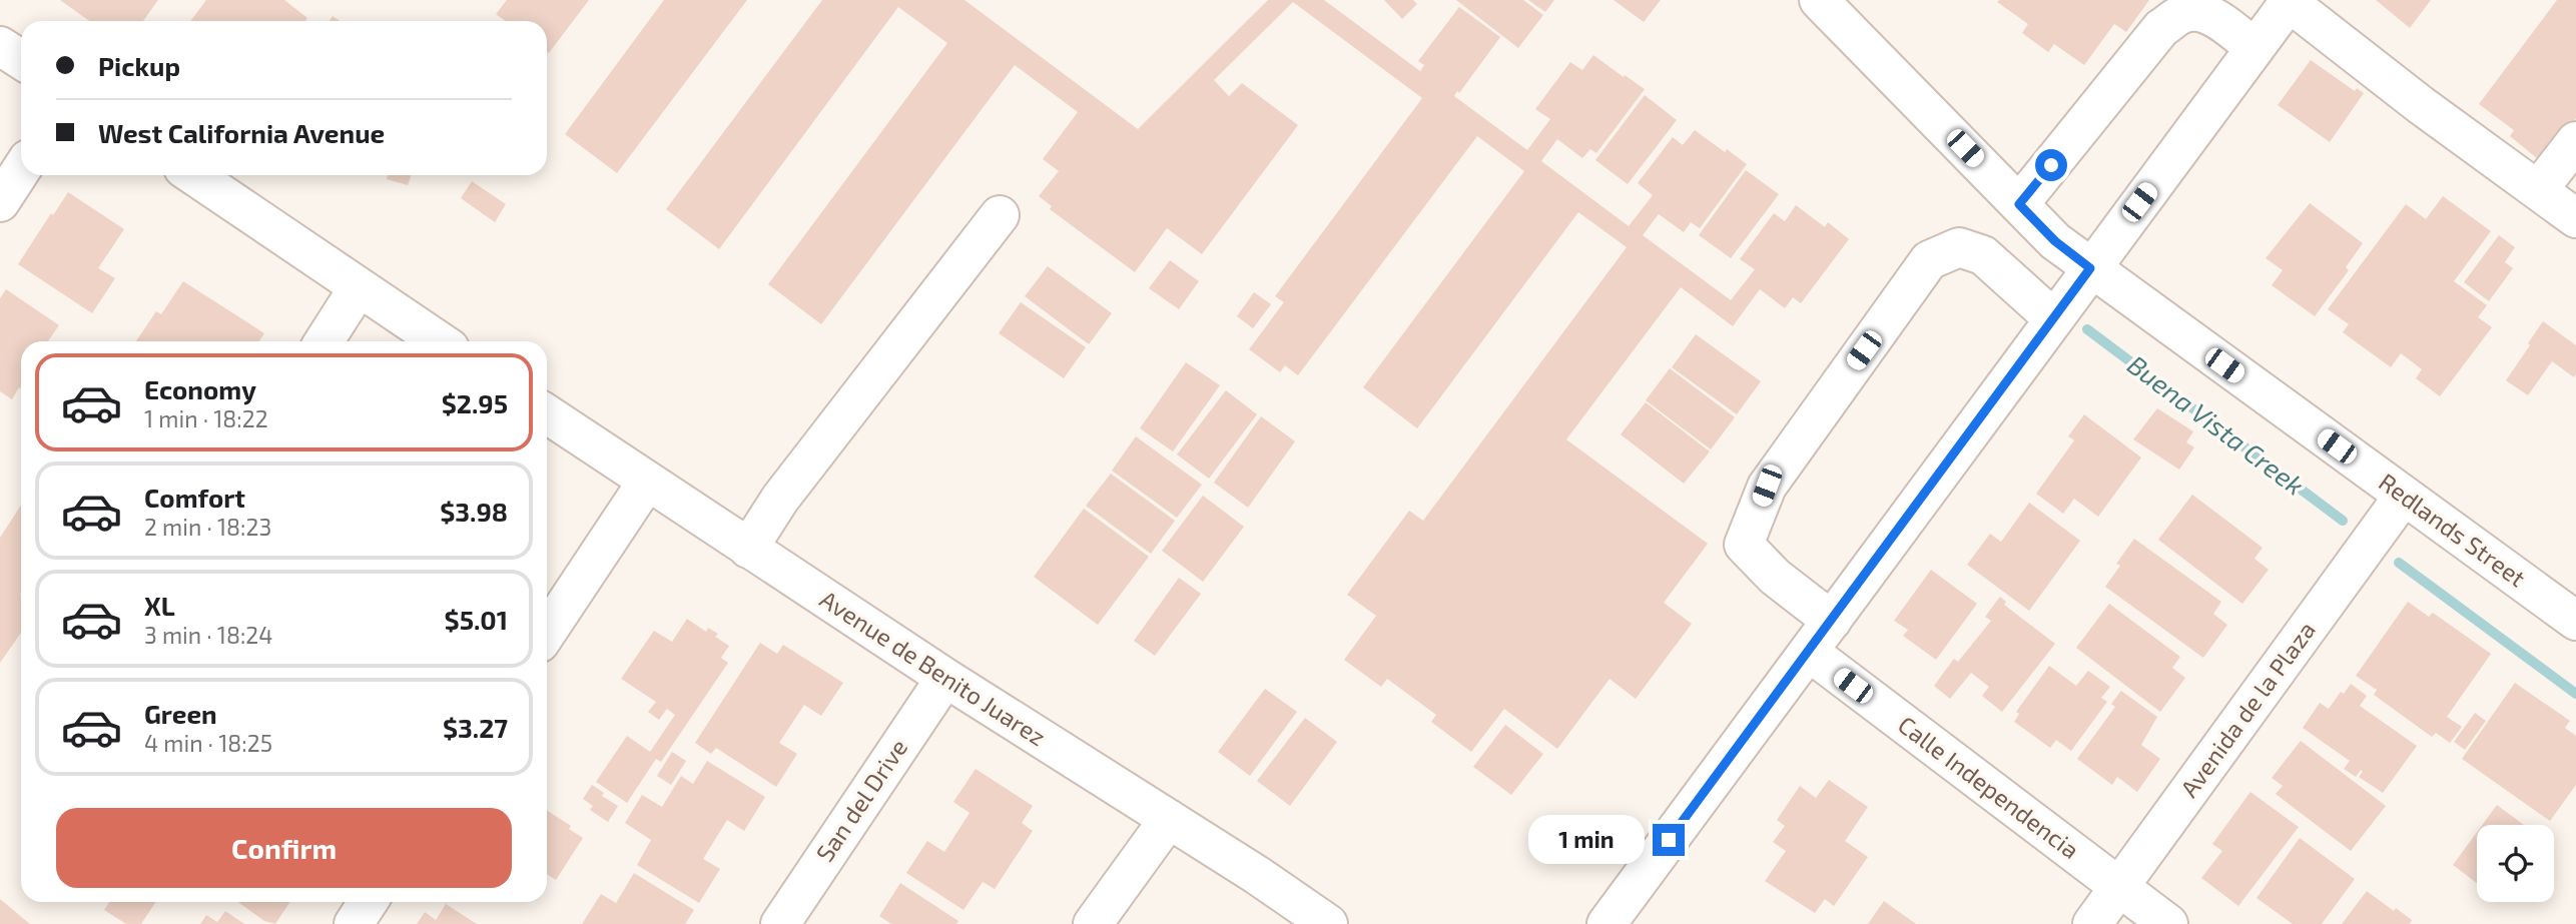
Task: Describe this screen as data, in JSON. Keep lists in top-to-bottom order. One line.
{"streets":{"street":["Redlands Street","Avenue de Benito Juarez","Avenida de la Plaza","Calle Independencia","San del Drive"]},"crossings":[["Redlands Street","Avenida de la Plaza"],["Avenue de Benito Juarez","San del Drive"],["Avenida de la Plaza","Calle Independencia"]],"water":["Buena Vista Creek"],"page":{"banner":["Pickup","West California Avenue"],"list":[{"name":"Economy","note":"1 min · 18:22","value":"$2.95"},{"name":"Comfort","note":"2 min · 18:23","value":"$3.98"},{"name":"XL","note":"3 min · 18:24","value":"$5.01"},{"name":"Green","note":"4 min · 18:25","value":"$3.27"}],"buttons":"Confirm","bubble":"1 min"}}
